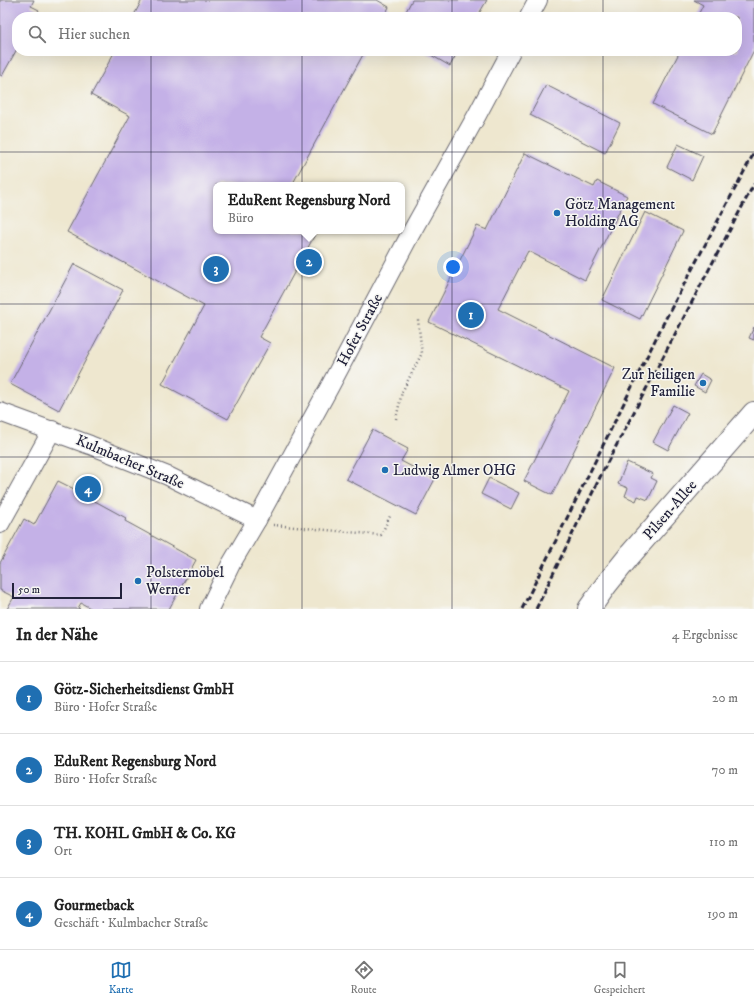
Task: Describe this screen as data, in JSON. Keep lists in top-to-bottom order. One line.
{"streets":{"street":["Hofer Straße","Kulmbacher Straße","Pilsen-Allee"]},"crossings":[["Hofer Straße","Kulmbacher Straße"]],"places":["Götz Management Holding AG","Zur heiligen Familie","Ludwig Almer OHG","Polstermöbel Werner"],"scale_bar":"50 m","page":{"search":"Hier suchen","popup":["EduRent Regensburg Nord","Büro"],"pins":["2","3","1","4"],"scale":"50 m","heading":["In der Nähe","4 Ergebnisse"],"list":[{"mark":"1","name":"Götz-Sicherheitsdienst GmbH","note":"Büro · Hofer Straße","value":"20 m"},{"mark":"2","name":"EduRent Regensburg Nord","note":"Büro · Hofer Straße","value":"70 m"},{"mark":"3","name":"TH. KOHL GmbH & Co. KG","note":"Ort","value":"110 m"},{"mark":"4","name":"Gourmetback","note":"Geschäft · Kulmbacher Straße","value":"190 m"}],"nav":["Karte","Route","Gespeichert"]}}
